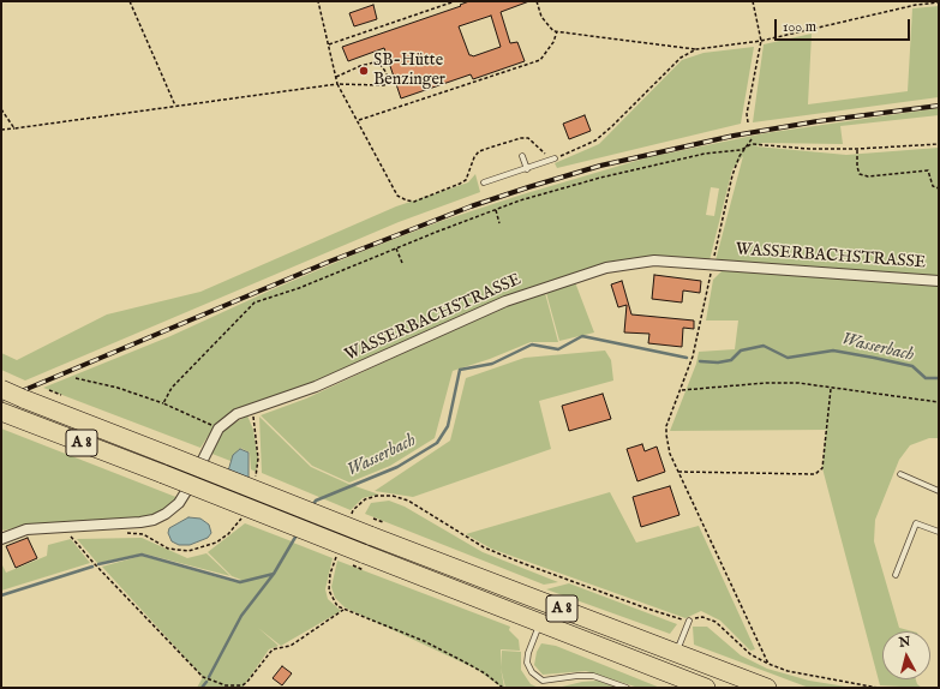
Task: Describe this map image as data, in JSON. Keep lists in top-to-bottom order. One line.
{"streets":{"highway":["A 8"],"street":["WASSERBACHSTRASSE"]},"water":["Wasserbach"],"places":["SB-Hütte Benzinger"],"scale_bar":"100 m","north":"top"}
